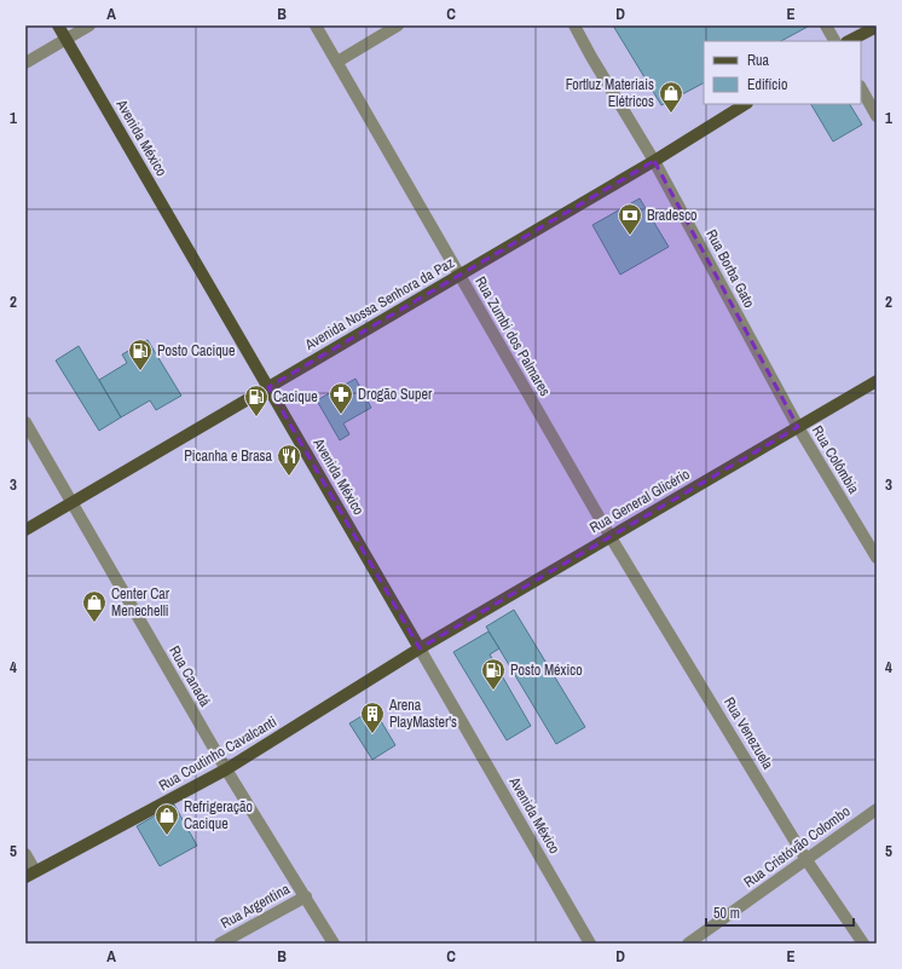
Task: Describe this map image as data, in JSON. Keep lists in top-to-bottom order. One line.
{"streets":{"main road":["Avenida México","Avenida Nossa Senhora da Paz","Rua General Glicério","Rua Coutinho Cavalcanti"],"street":["Rua Borba Gato","Rua Zumbi dos Palmares","Rua Colômbia","Rua Canadá","Rua Venezuela","Rua Cristóvão Colombo","Rua Argentina"]},"crossings":[["Avenida México","Avenida Nossa Senhora da Paz"],["Avenida México","Rua General Glicério"],["Avenida México","Rua Coutinho Cavalcanti"],["Rua Borba Gato","Avenida Nossa Senhora da Paz"],["Rua Borba Gato","Rua Colômbia"],["Rua Borba Gato","Rua General Glicério"],["Avenida Nossa Senhora da Paz","Rua Zumbi dos Palmares"],["Avenida Nossa Senhora da Paz","Rua Canadá"],["Rua Zumbi dos Palmares","Rua General Glicério"],["Rua Zumbi dos Palmares","Rua Venezuela"],["Rua Colômbia","Rua General Glicério"],["Rua General Glicério","Rua Venezuela"],["Rua General Glicério","Rua Coutinho Cavalcanti"],["Rua Canadá","Rua Coutinho Cavalcanti"],["Rua Canadá","Rua Argentina"],["Rua Venezuela","Rua Cristóvão Colombo"]],"places":{"shop":["Fortluz Materiais Elétricos","Center Car Menechelli","Refrigeração Cacique"],"bank":["Bradesco"],"fuel station":["Posto Cacique","Cacique","Posto México"],"pharmacy":["Drogão Super"],"restaurant":["Picanha e Brasa"],"building":["Arena PlayMaster's"]},"legend":["Rua","Edifício"],"scale_bar":"50 m","grid":{"columns":["A","B","C","D","E"],"rows":["1","2","3","4","5"]}}
